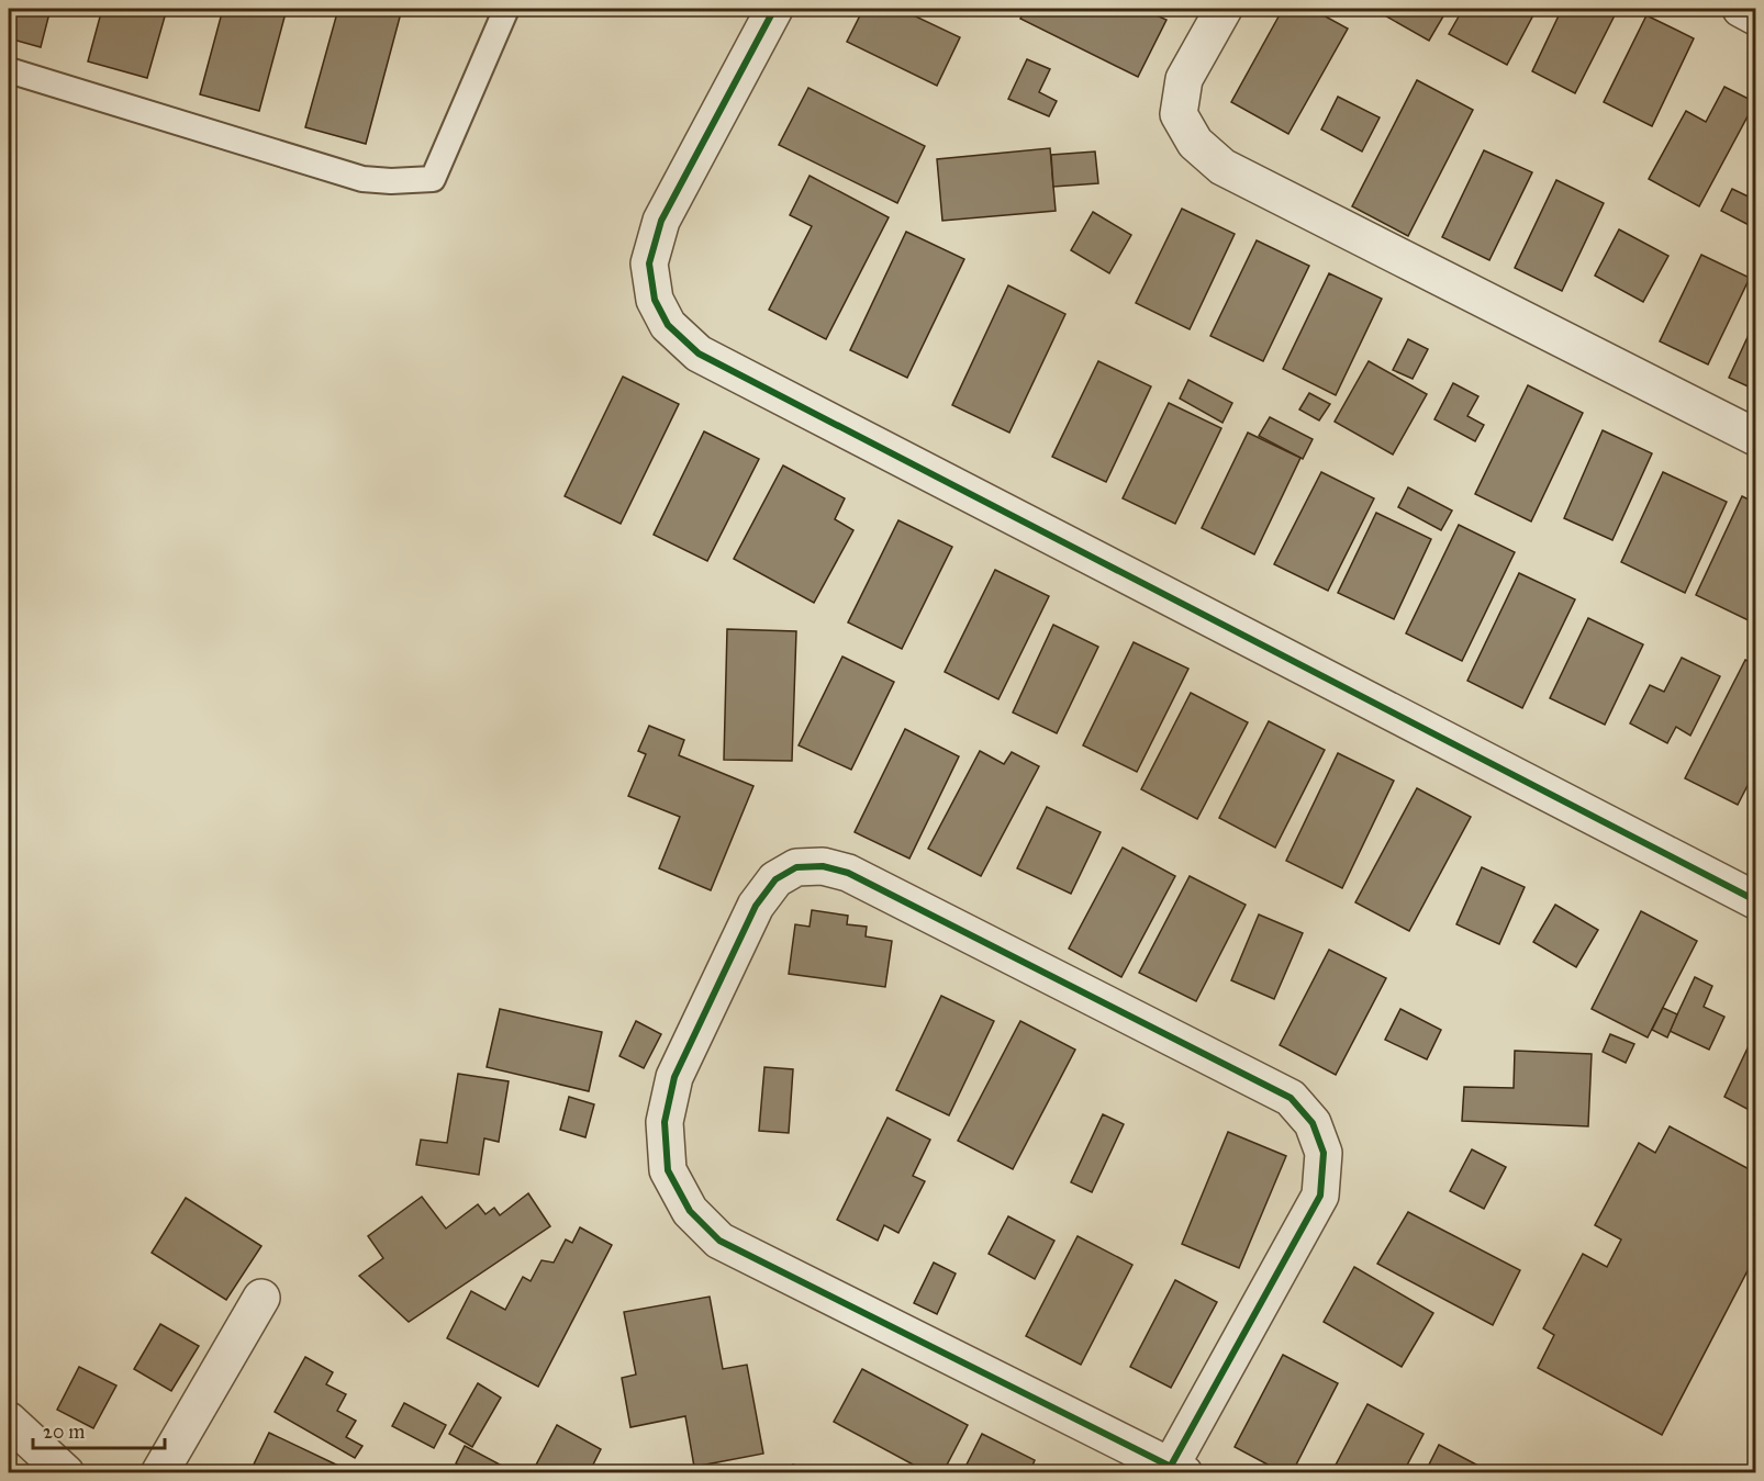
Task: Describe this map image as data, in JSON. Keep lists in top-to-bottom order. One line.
{"scale_bar":"20 m"}
